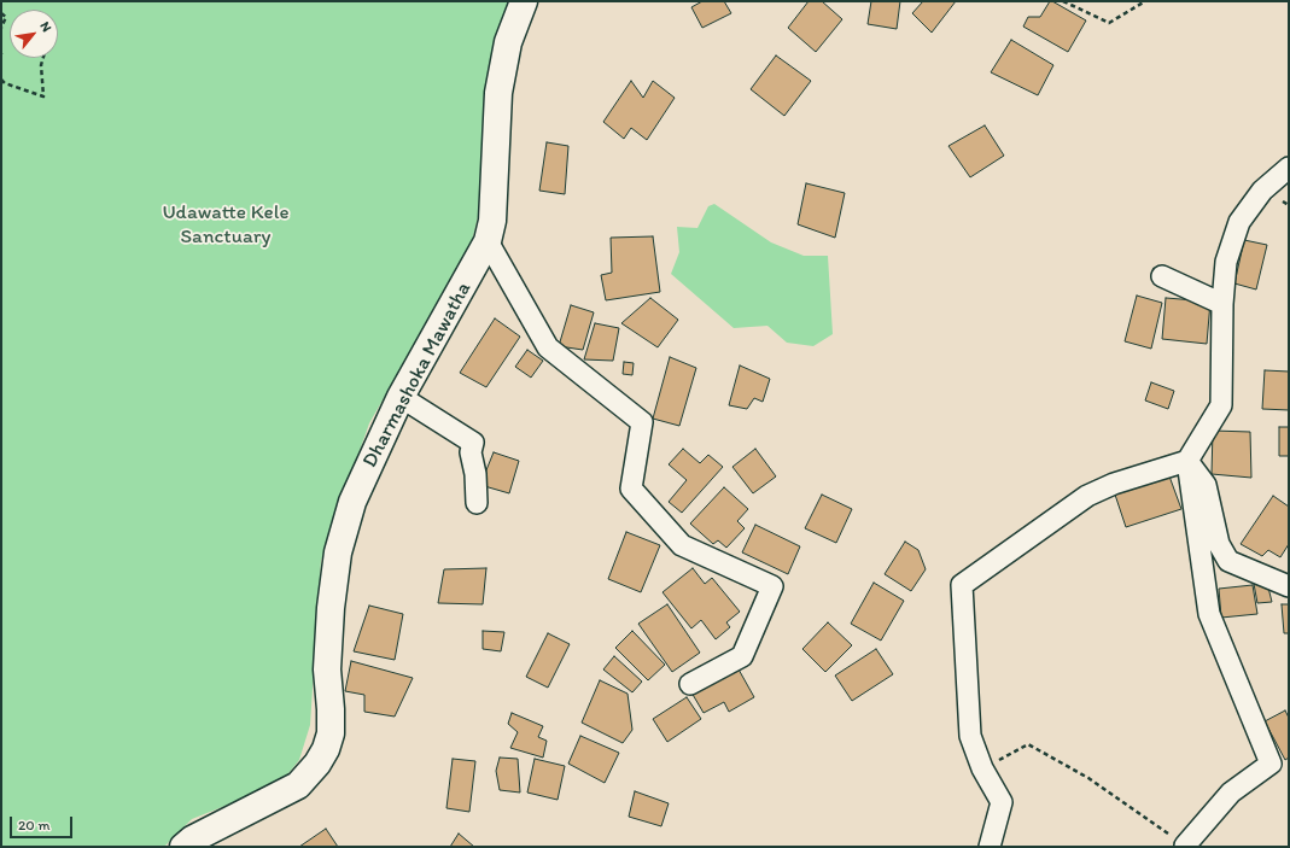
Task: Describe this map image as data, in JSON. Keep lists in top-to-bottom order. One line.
{"streets":{"main road":["Dharmashoka Mawatha"]},"parks":["Udawatte Kele Sanctuary"],"scale_bar":"20 m","north":"top right"}
